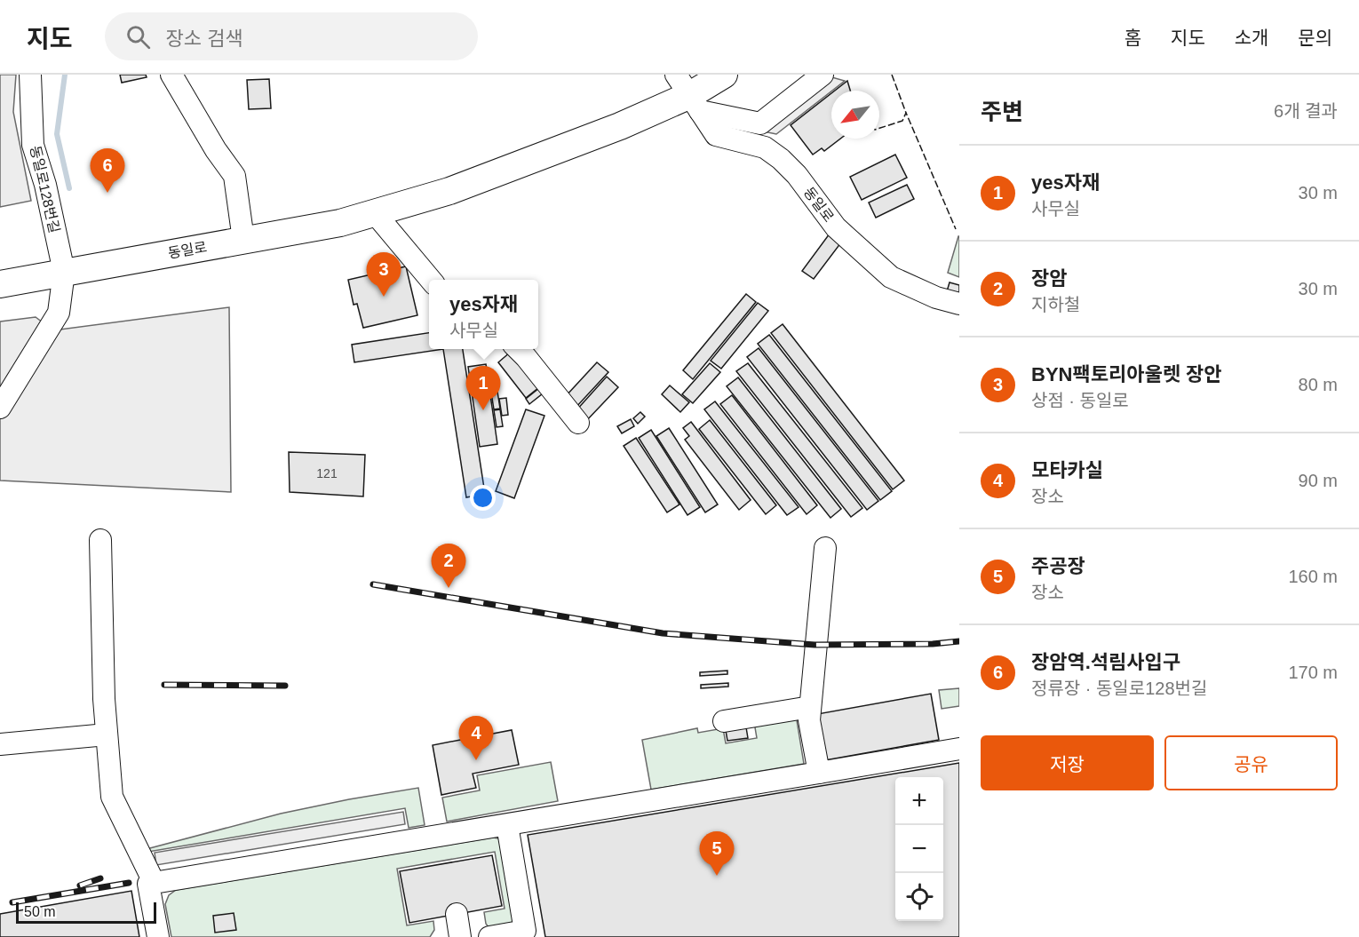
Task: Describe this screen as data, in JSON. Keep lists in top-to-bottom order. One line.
{"streets":{"main road":["동일로"],"street":["동일로128번길"]},"crossings":[["동일로128번길","동일로"]],"house_numbers":["121"],"scale_bar":"50 m","north":"bottom left","page":{"header":"지도","search":"장소 검색","nav":["홈","지도","소개","문의"],"heading":["주변","6개 결과"],"list":[{"mark":"1","name":"yes자재","note":"사무실","value":"30 m"},{"mark":"2","name":"장암","note":"지하철","value":"30 m"},{"mark":"3","name":"BYN팩토리아울렛 장안","note":"상점 · 동일로","value":"80 m"},{"mark":"4","name":"모타카실","note":"장소","value":"90 m"},{"mark":"5","name":"주공장","note":"장소","value":"160 m"},{"mark":"6","name":"장암역.석림사입구","note":"정류장 · 동일로128번길","value":"170 m"}],"pins":["6","3","1","2","4","5"],"popup":["yes자재","사무실"],"buttons":["저장","공유"],"map_buttons":["+","−"],"scale":"50 m"}}
